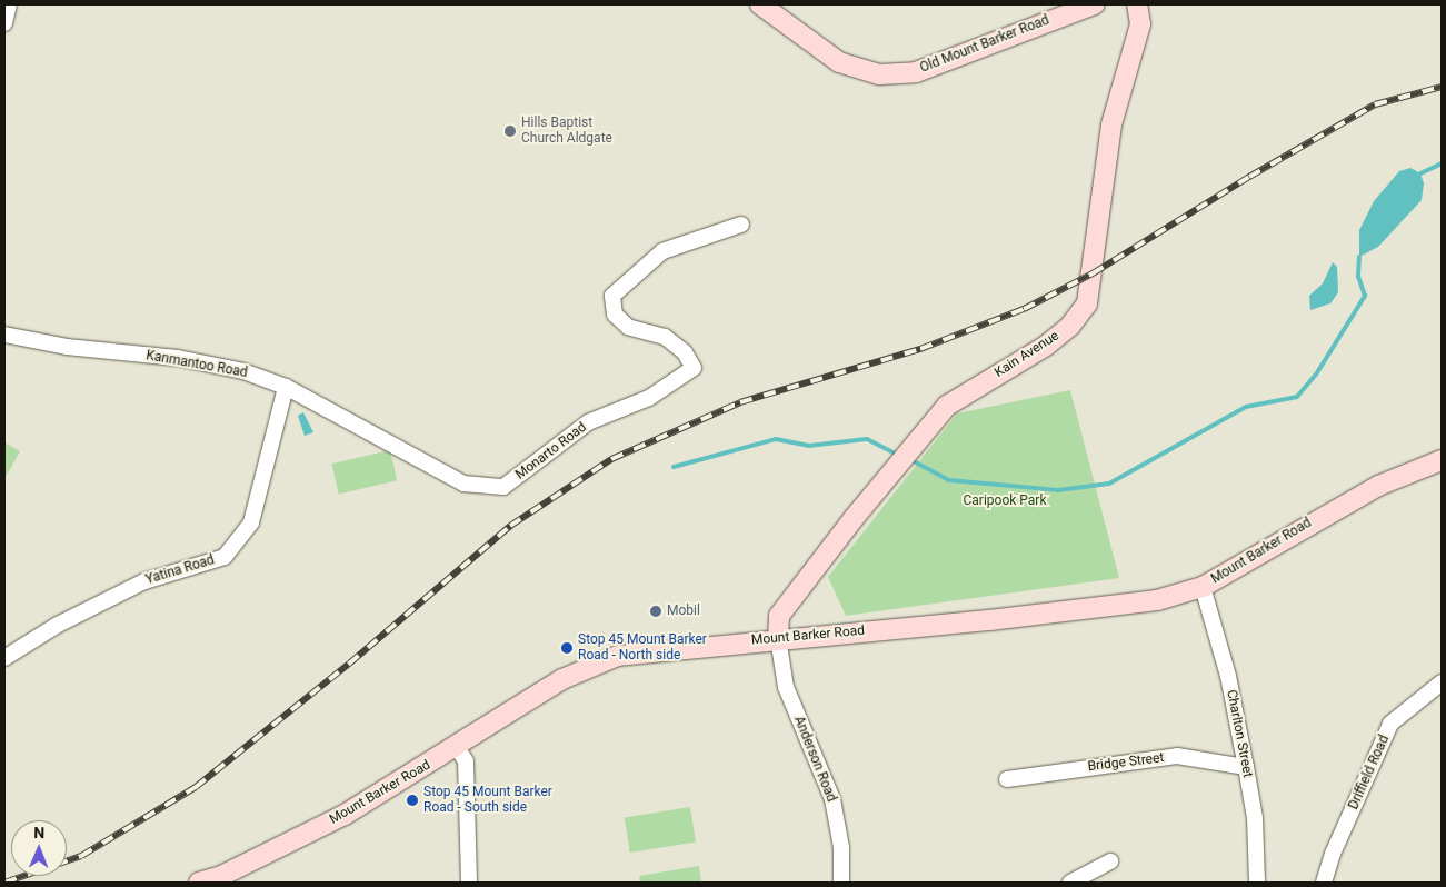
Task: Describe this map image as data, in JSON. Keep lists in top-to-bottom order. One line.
{"streets":{"main road":["Old Mount Barker Road","Kain Avenue","Mount Barker Road"],"street":["Kanmantoo Road","Monarto Road","Yatina Road","Charlton Street","Anderson Road","Bridge Street","Driffield Road"]},"crossings":[["Kain Avenue","Mount Barker Road"],["Kain Avenue","Anderson Road"],["Kanmantoo Road","Monarto Road"],["Kanmantoo Road","Yatina Road"],["Mount Barker Road","Charlton Street"],["Mount Barker Road","Anderson Road"],["Charlton Street","Bridge Street"]],"parks":["Caripook Park"],"places":["Hills Baptist Church Aldgate","Mobil","Stop 45 Mount Barker Road - North side","Stop 45 Mount Barker Road - South side"],"north":"top"}
